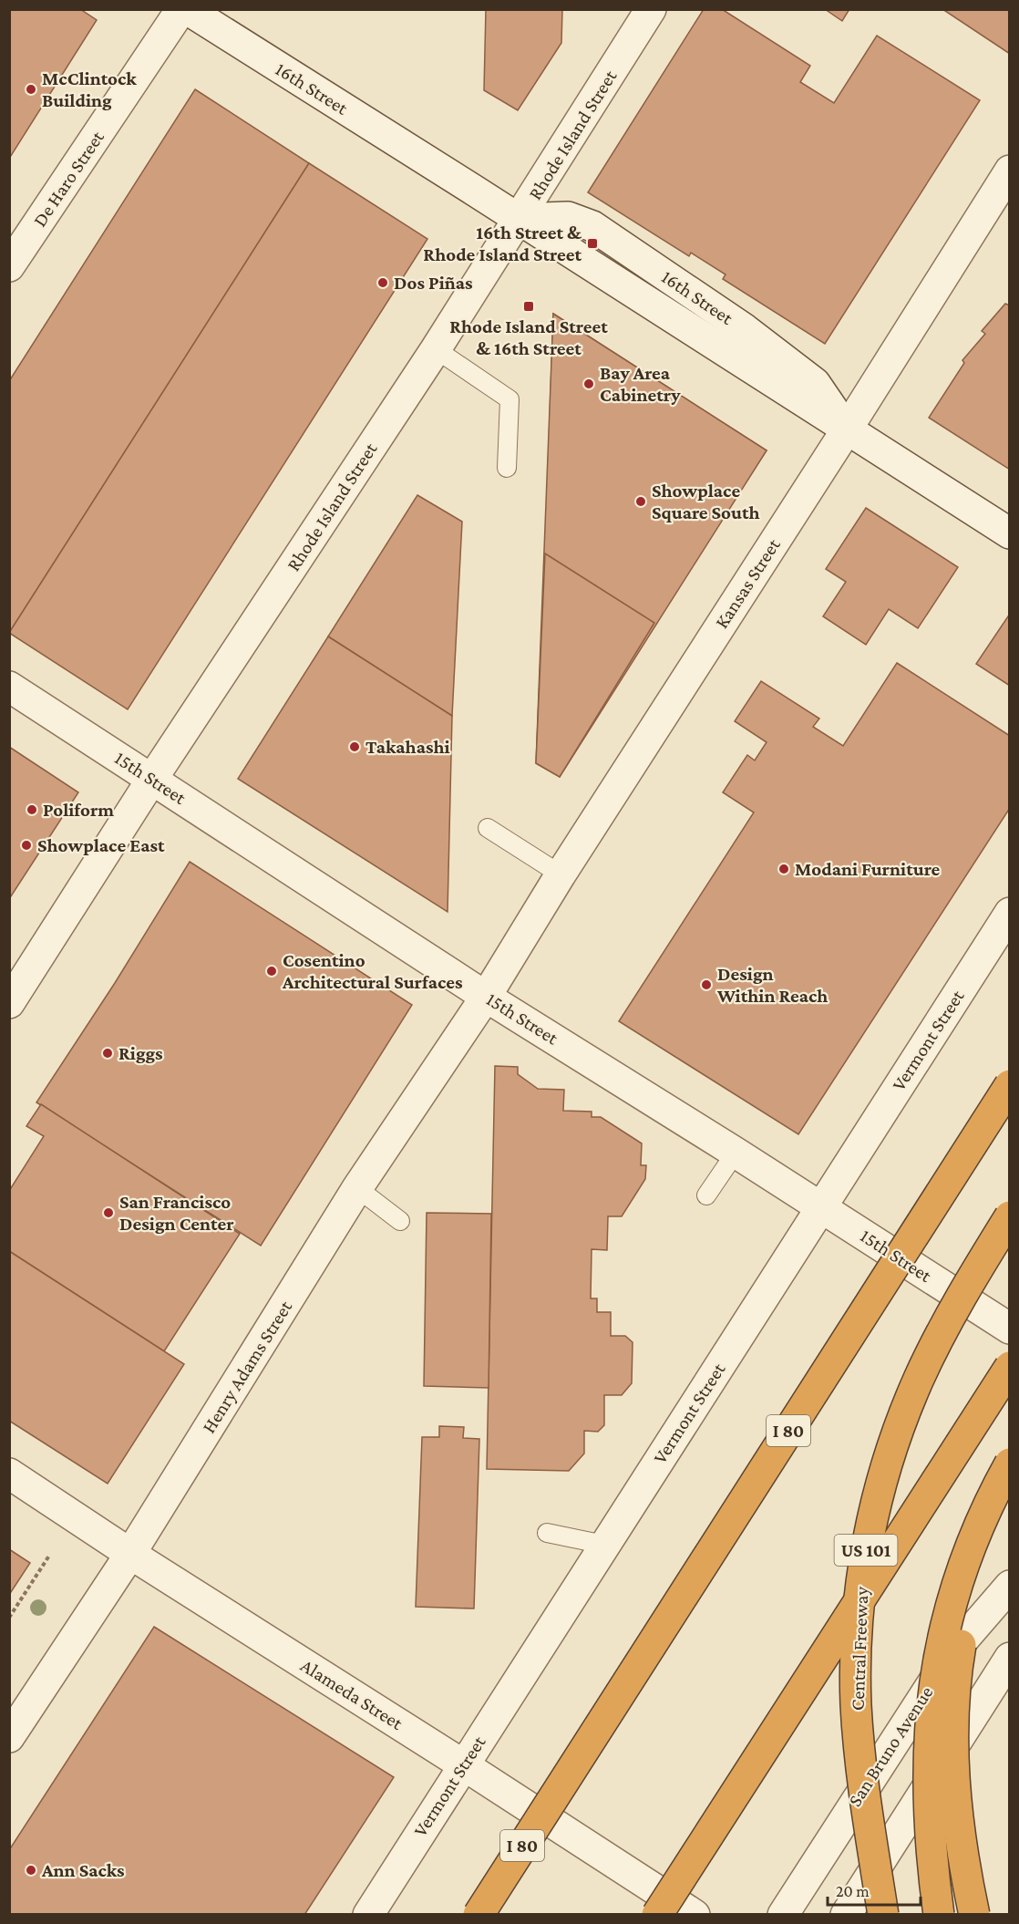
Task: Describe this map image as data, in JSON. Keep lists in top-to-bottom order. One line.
{"streets":{"highway":["I 80","US 101","Central Freeway"],"street":["16th Street","Rhode Island Street","De Haro Street","Kansas Street","15th Street","Vermont Street","Henry Adams Street","Alameda Street","San Bruno Avenue"]},"crossings":[["16th Street","Rhode Island Street"],["16th Street","Kansas Street"],["Rhode Island Street","15th Street"],["Kansas Street","15th Street"],["Kansas Street","Henry Adams Street"],["15th Street","Vermont Street"],["15th Street","Henry Adams Street"],["Vermont Street","Alameda Street"],["Henry Adams Street","Alameda Street"]],"places":{"other":["McClintock Building","Dos Piñas","Bay Area Cabinetry","Showplace Square South","Takahashi","Poliform","Showplace East","Modani Furniture","Cosentino Architectural Surfaces","Design Within Reach","Riggs","San Francisco Design Center","Ann Sacks"],"transit":["16th Street & Rhode Island Street","Rhode Island Street & 16th Street"]},"scale_bar":"20 m"}
